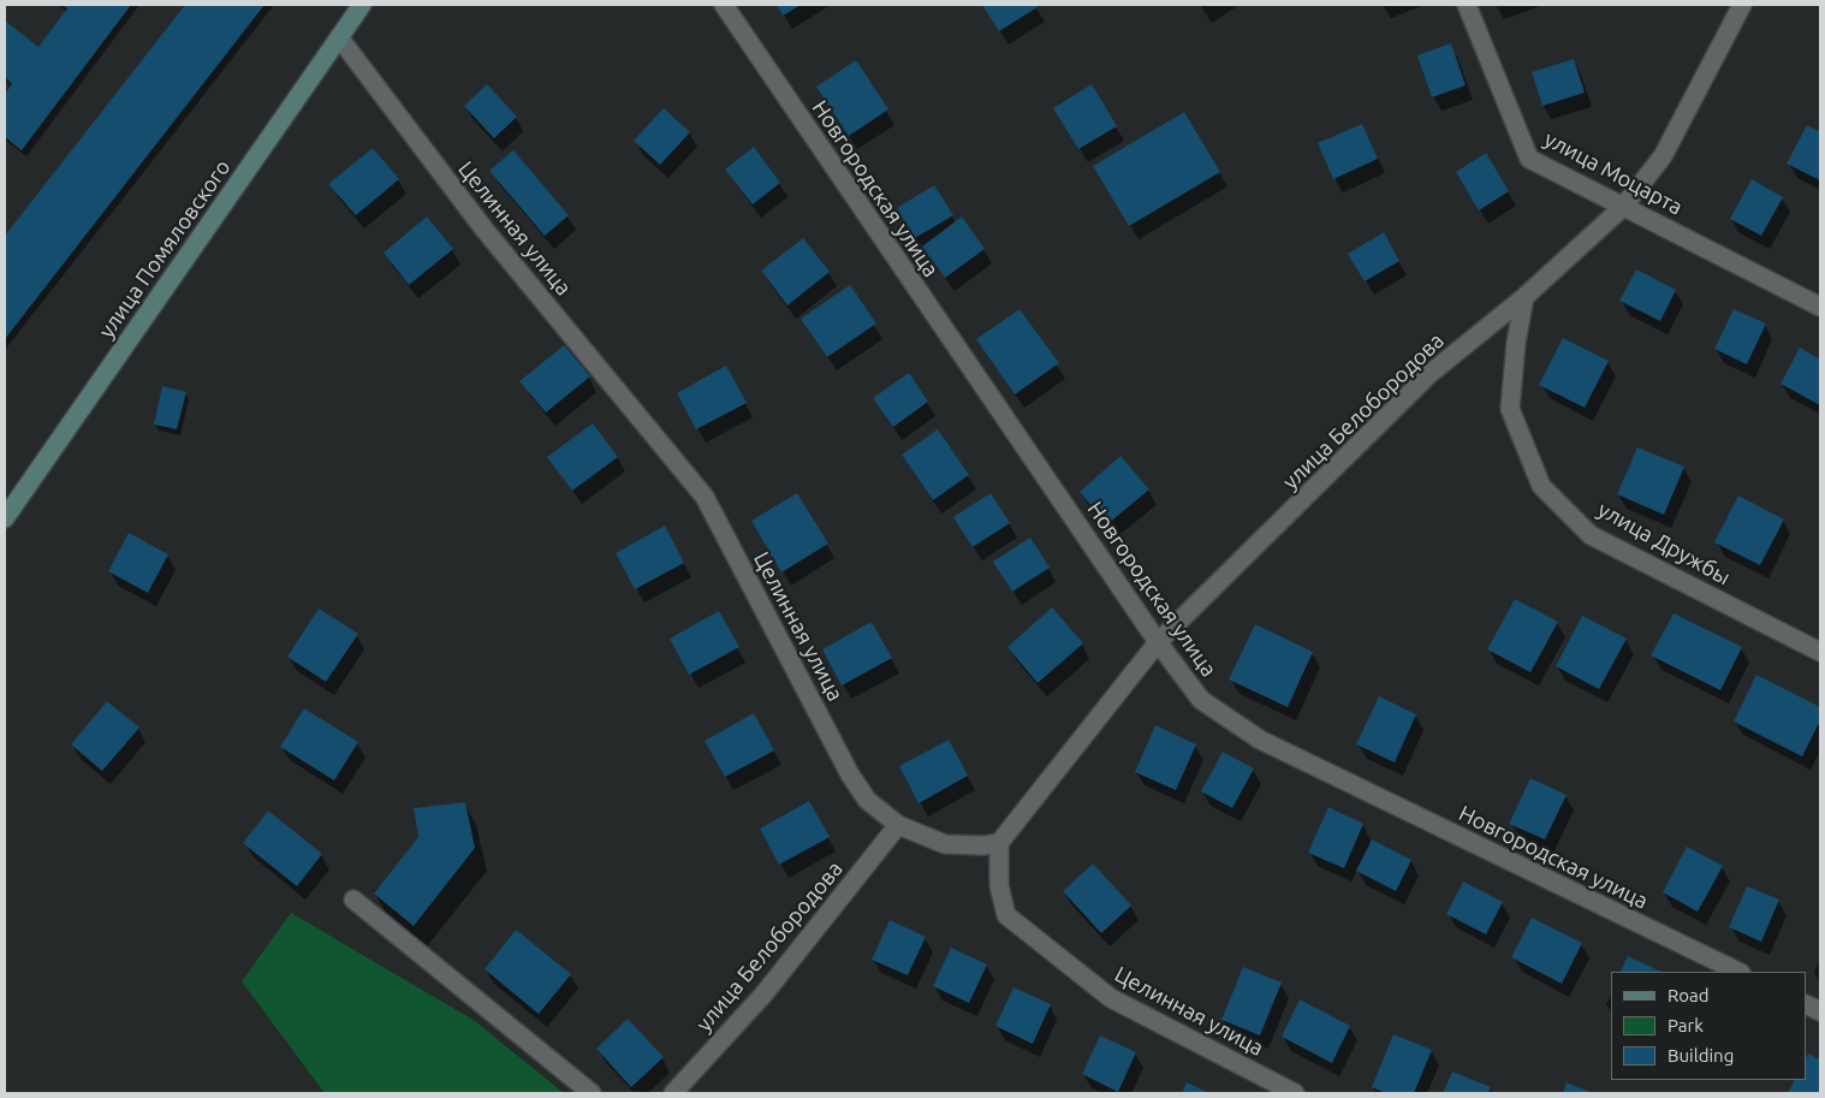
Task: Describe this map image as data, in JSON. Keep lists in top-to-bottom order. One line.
{"streets":{"street":["улица Моцарта","Новгородская улица","Целинная улица","улица Помяловского","улица Белобородова","улица Дружбы"]},"crossings":[["улица Моцарта","улица Белобородова"],["Новгородская улица","улица Белобородова"],["Целинная улица","улица Помяловского"],["Целинная улица","улица Белобородова"],["улица Белобородова","улица Дружбы"]],"legend":["Road","Park","Building"]}
